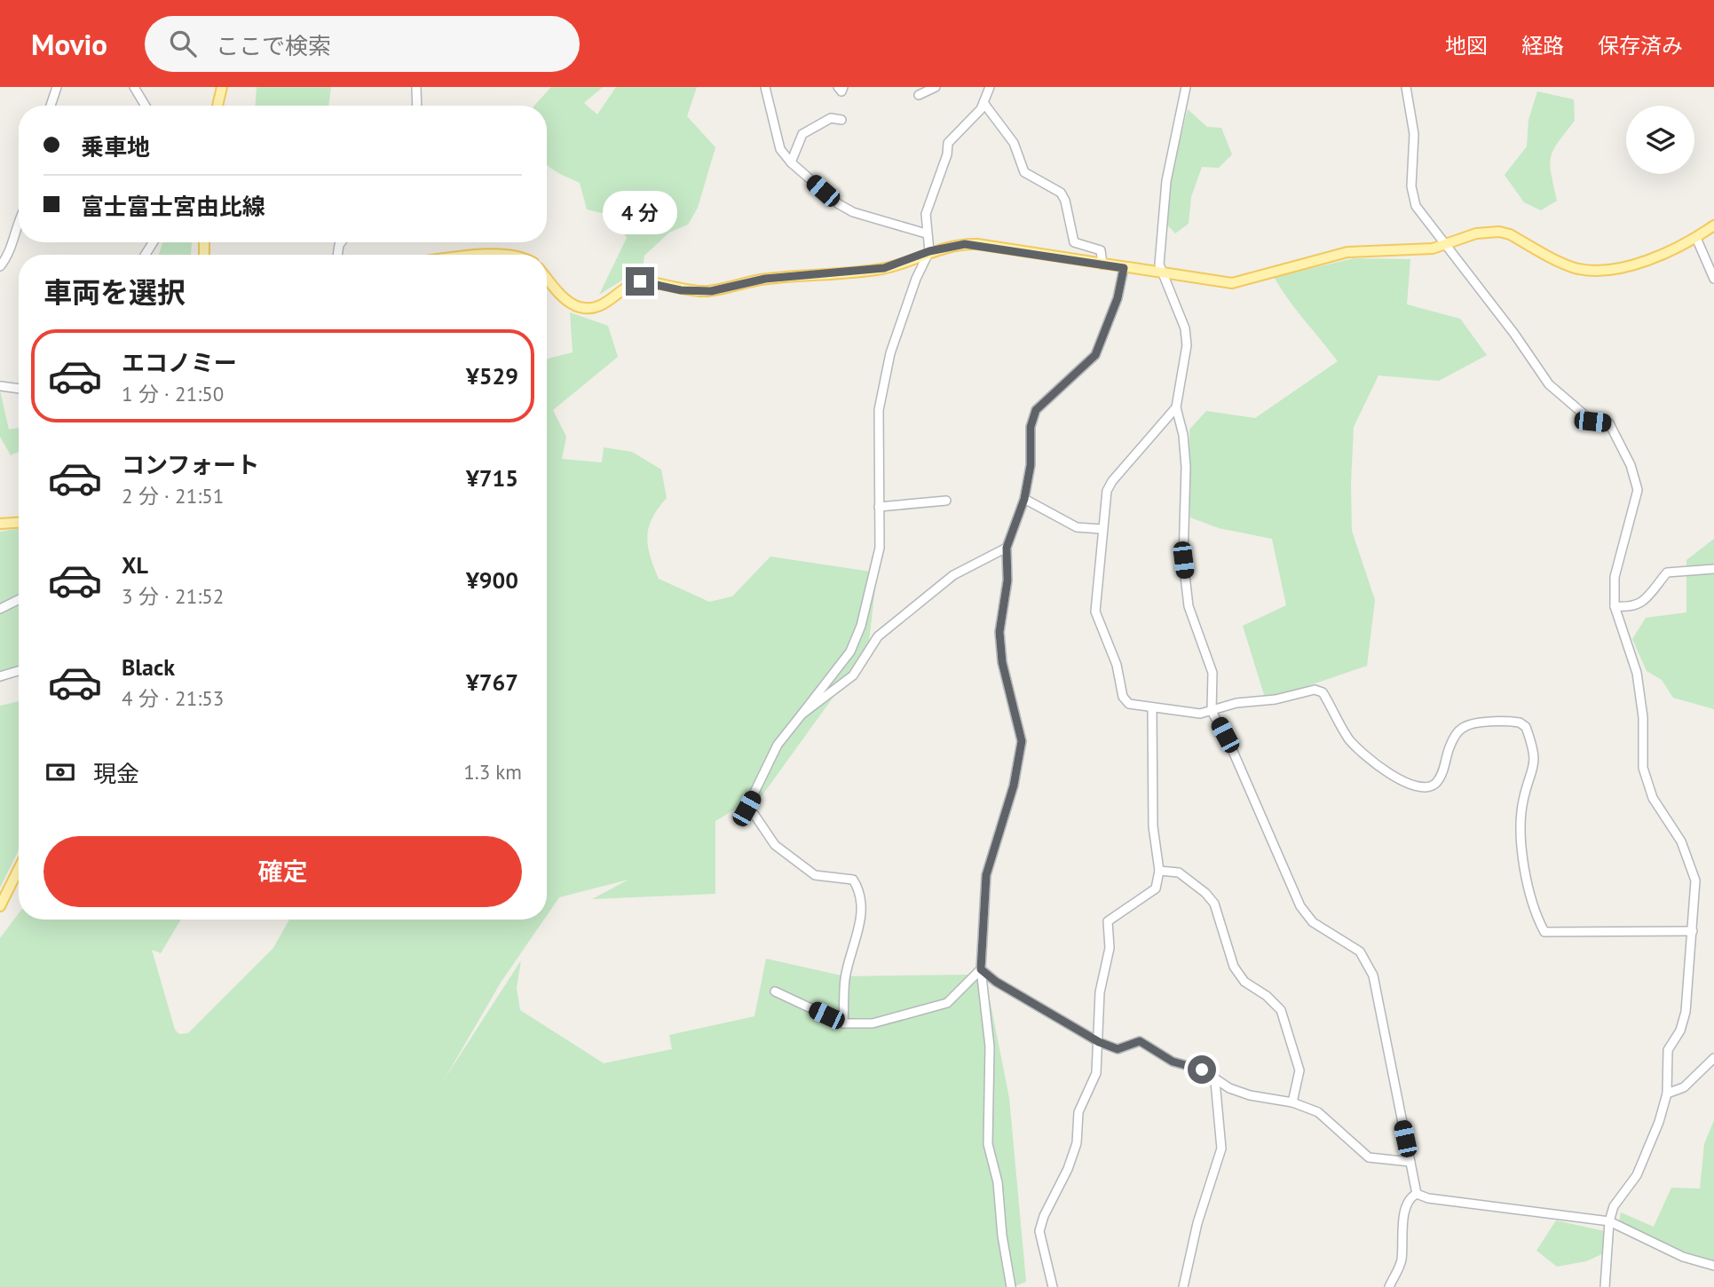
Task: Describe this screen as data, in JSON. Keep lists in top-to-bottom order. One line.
{"page":{"header":"Movio","search":"ここで検索","nav":["地図","経路","保存済み"],"banner":["乗車地","富士富士宮由比線"],"bubble":"4 分","heading":"車両を選択","list":[{"name":"エコノミー","note":"1 分 · 21:50","value":"¥529"},{"name":"コンフォート","note":"2 分 · 21:51","value":"¥715"},{"name":"XL","note":"3 分 · 21:52","value":"¥900"},{"name":"Black","note":"4 分 · 21:53","value":"¥767"}],"pay":["現金","1.3 km"],"buttons":"確定"}}
